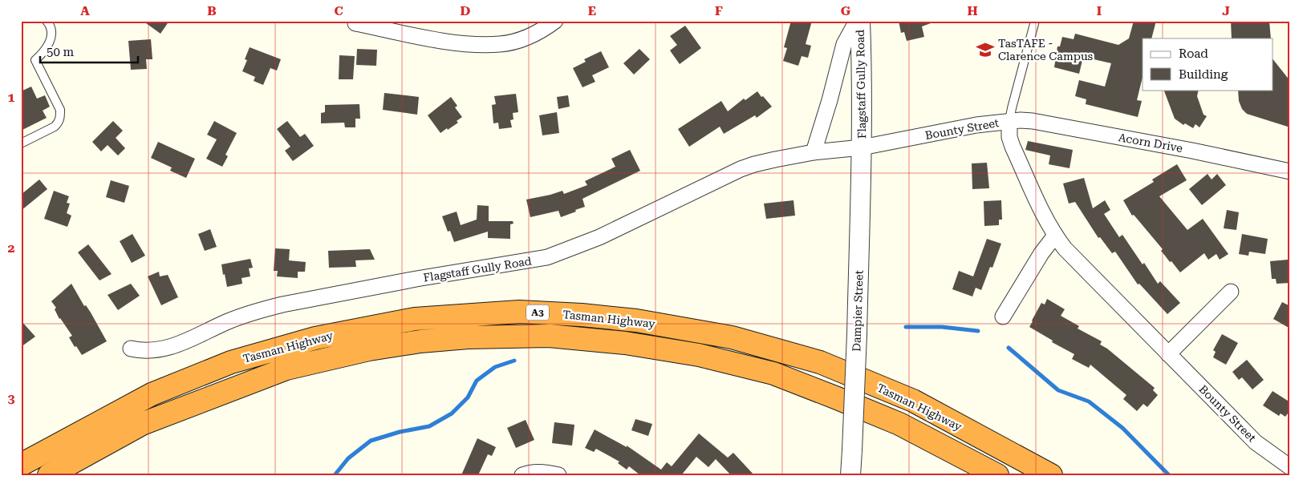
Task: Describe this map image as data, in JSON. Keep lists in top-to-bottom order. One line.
{"streets":{"highway":["A3","Tasman Highway"],"street":["Flagstaff Gully Road","Bounty Street","Acorn Drive","Dampier Street"]},"crossings":[["Flagstaff Gully Road","Bounty Street"],["Flagstaff Gully Road","Dampier Street"],["Bounty Street","Acorn Drive"],["Bounty Street","Dampier Street"]],"places":{"school or university":["TasTAFE - Clarence Campus"]},"legend":["Road","Building"],"scale_bar":"50 m","grid":{"columns":["A","B","C","D","E","F","G","H","I","J"],"rows":["1","2","3"]}}
